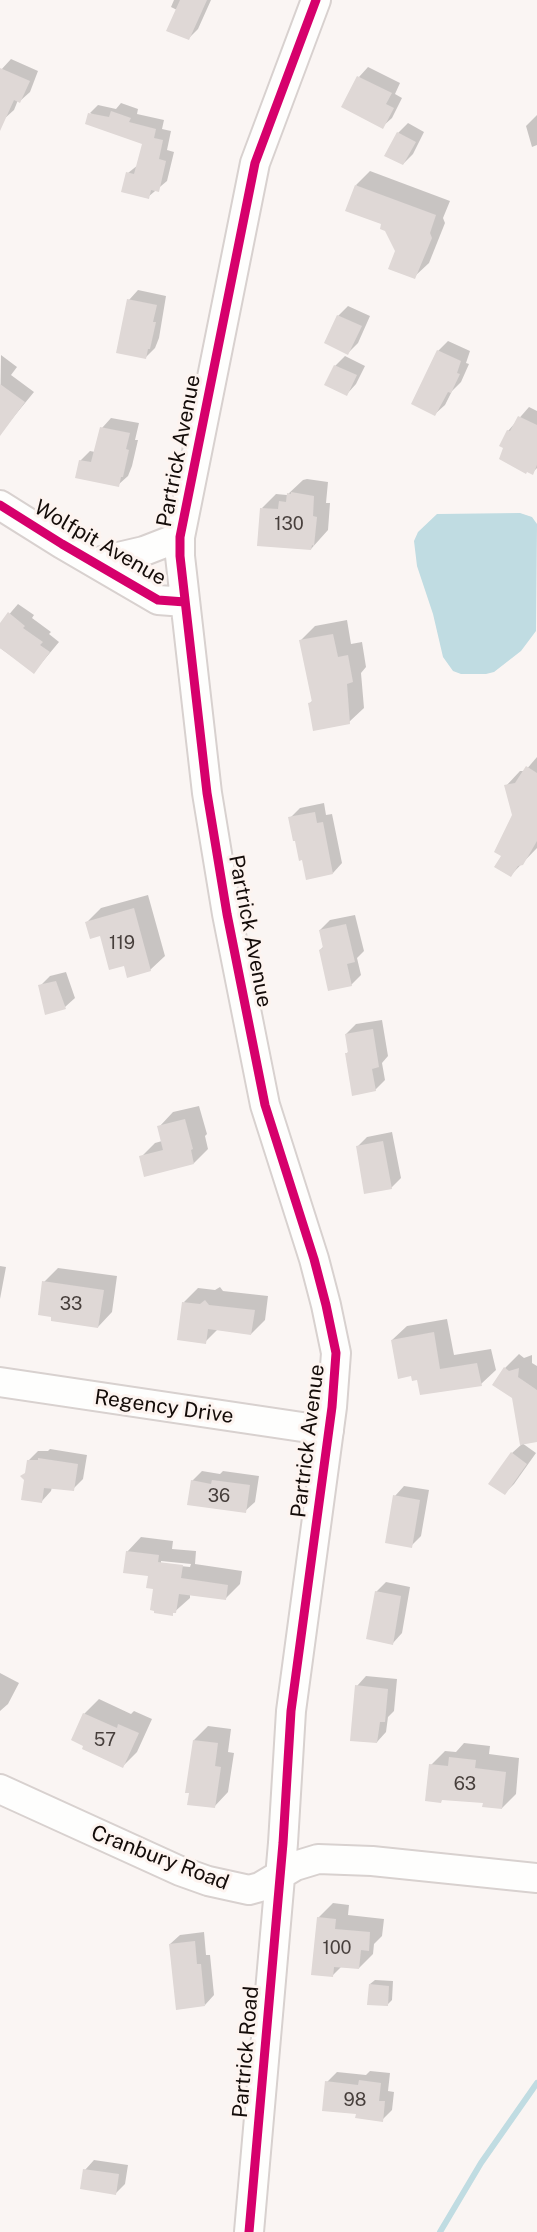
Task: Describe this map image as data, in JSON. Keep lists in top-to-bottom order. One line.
{"streets":{"street":["Partrick Avenue","Wolfpit Avenue","Regency Drive","Cranbury Road","Partrick Road"]},"crossings":[["Partrick Avenue","Wolfpit Avenue"],["Partrick Avenue","Regency Drive"],["Partrick Avenue","Cranbury Road"],["Partrick Avenue","Partrick Road"],["Cranbury Road","Partrick Road"]],"house_numbers":["130","119","33","36","57","63","100","98"]}
